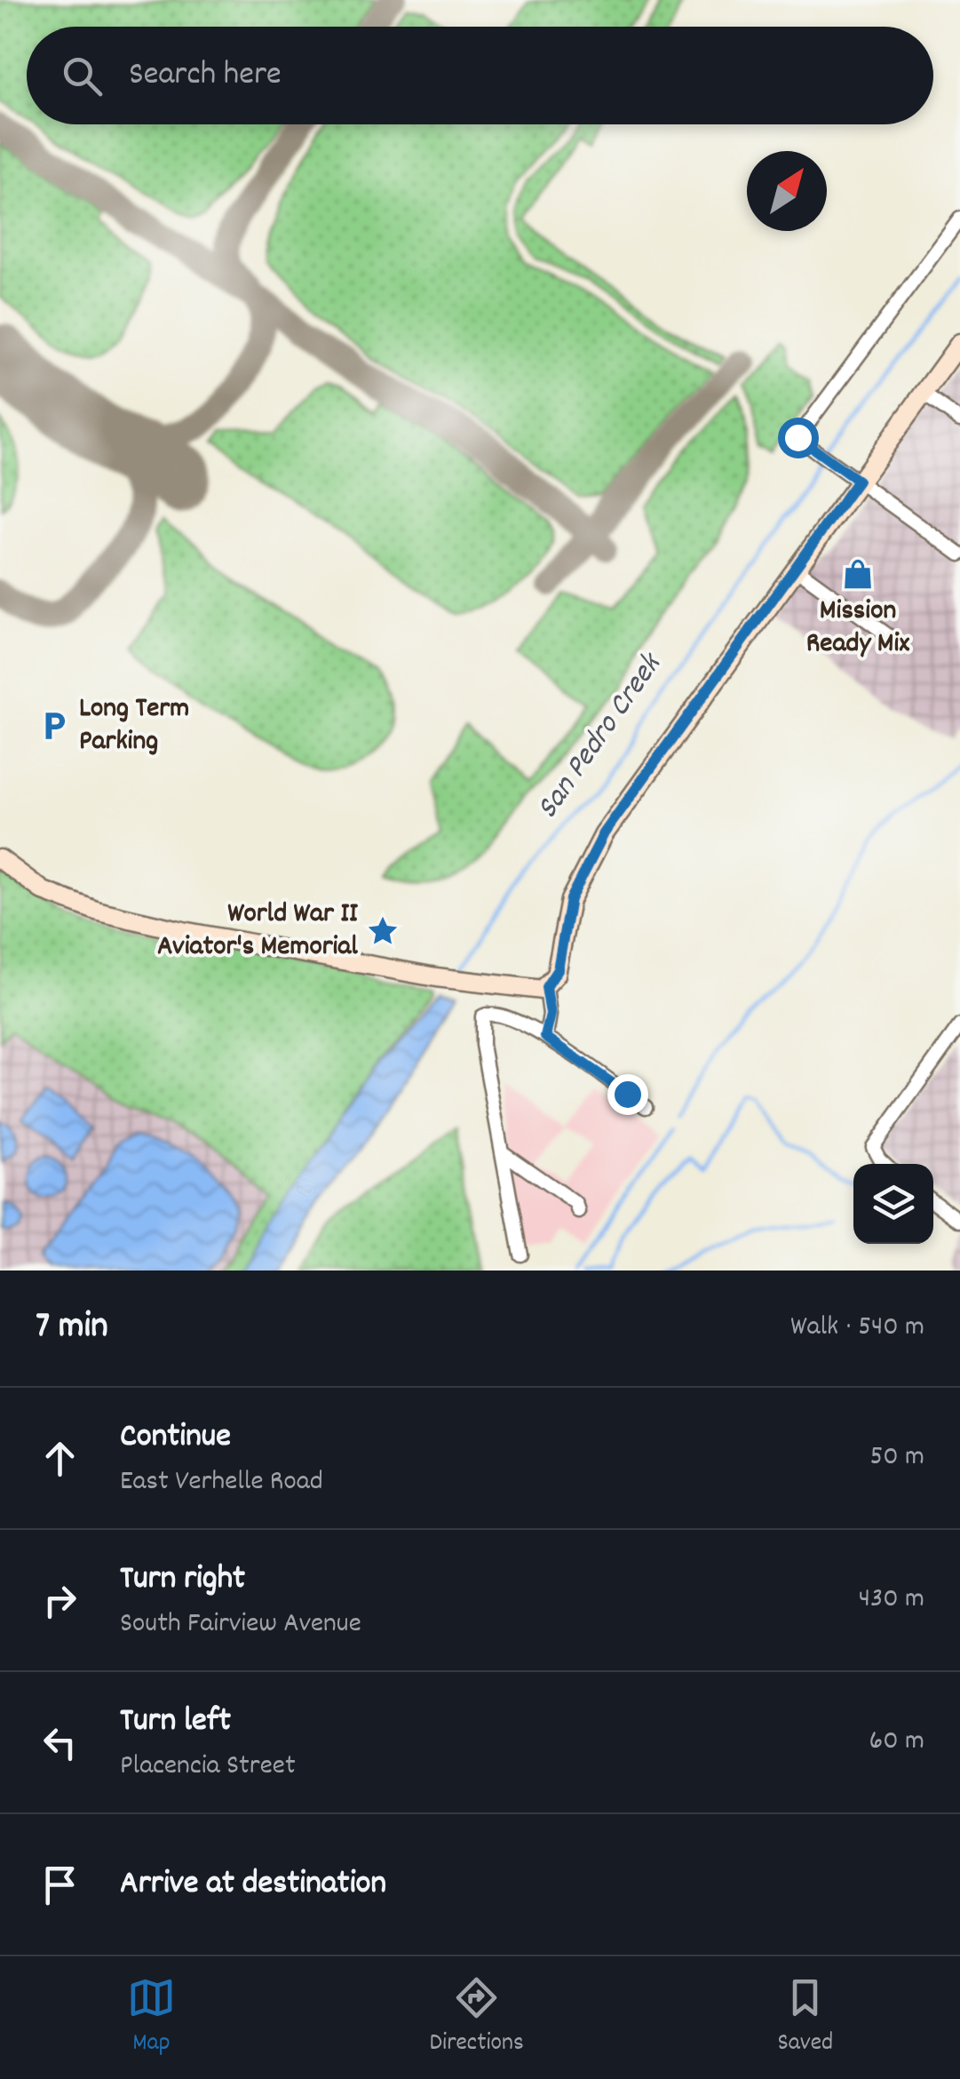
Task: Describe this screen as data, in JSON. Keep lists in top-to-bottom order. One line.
{"water":["San Pedro Creek"],"places":{"shop":["Mission Ready Mix"],"parking":["Long Term Parking"],"place":["World War II Aviator's Memorial"]},"north":"top right","page":{"search":"Search here","heading":["7 min","Walk · 540 m"],"list":[["Continue","East Verhelle Road","50 m"],["Turn right","South Fairview Avenue","430 m"],["Turn left","Placencia Street","60 m"],"Arrive at destination"],"nav":["Map","Directions","Saved"]}}
